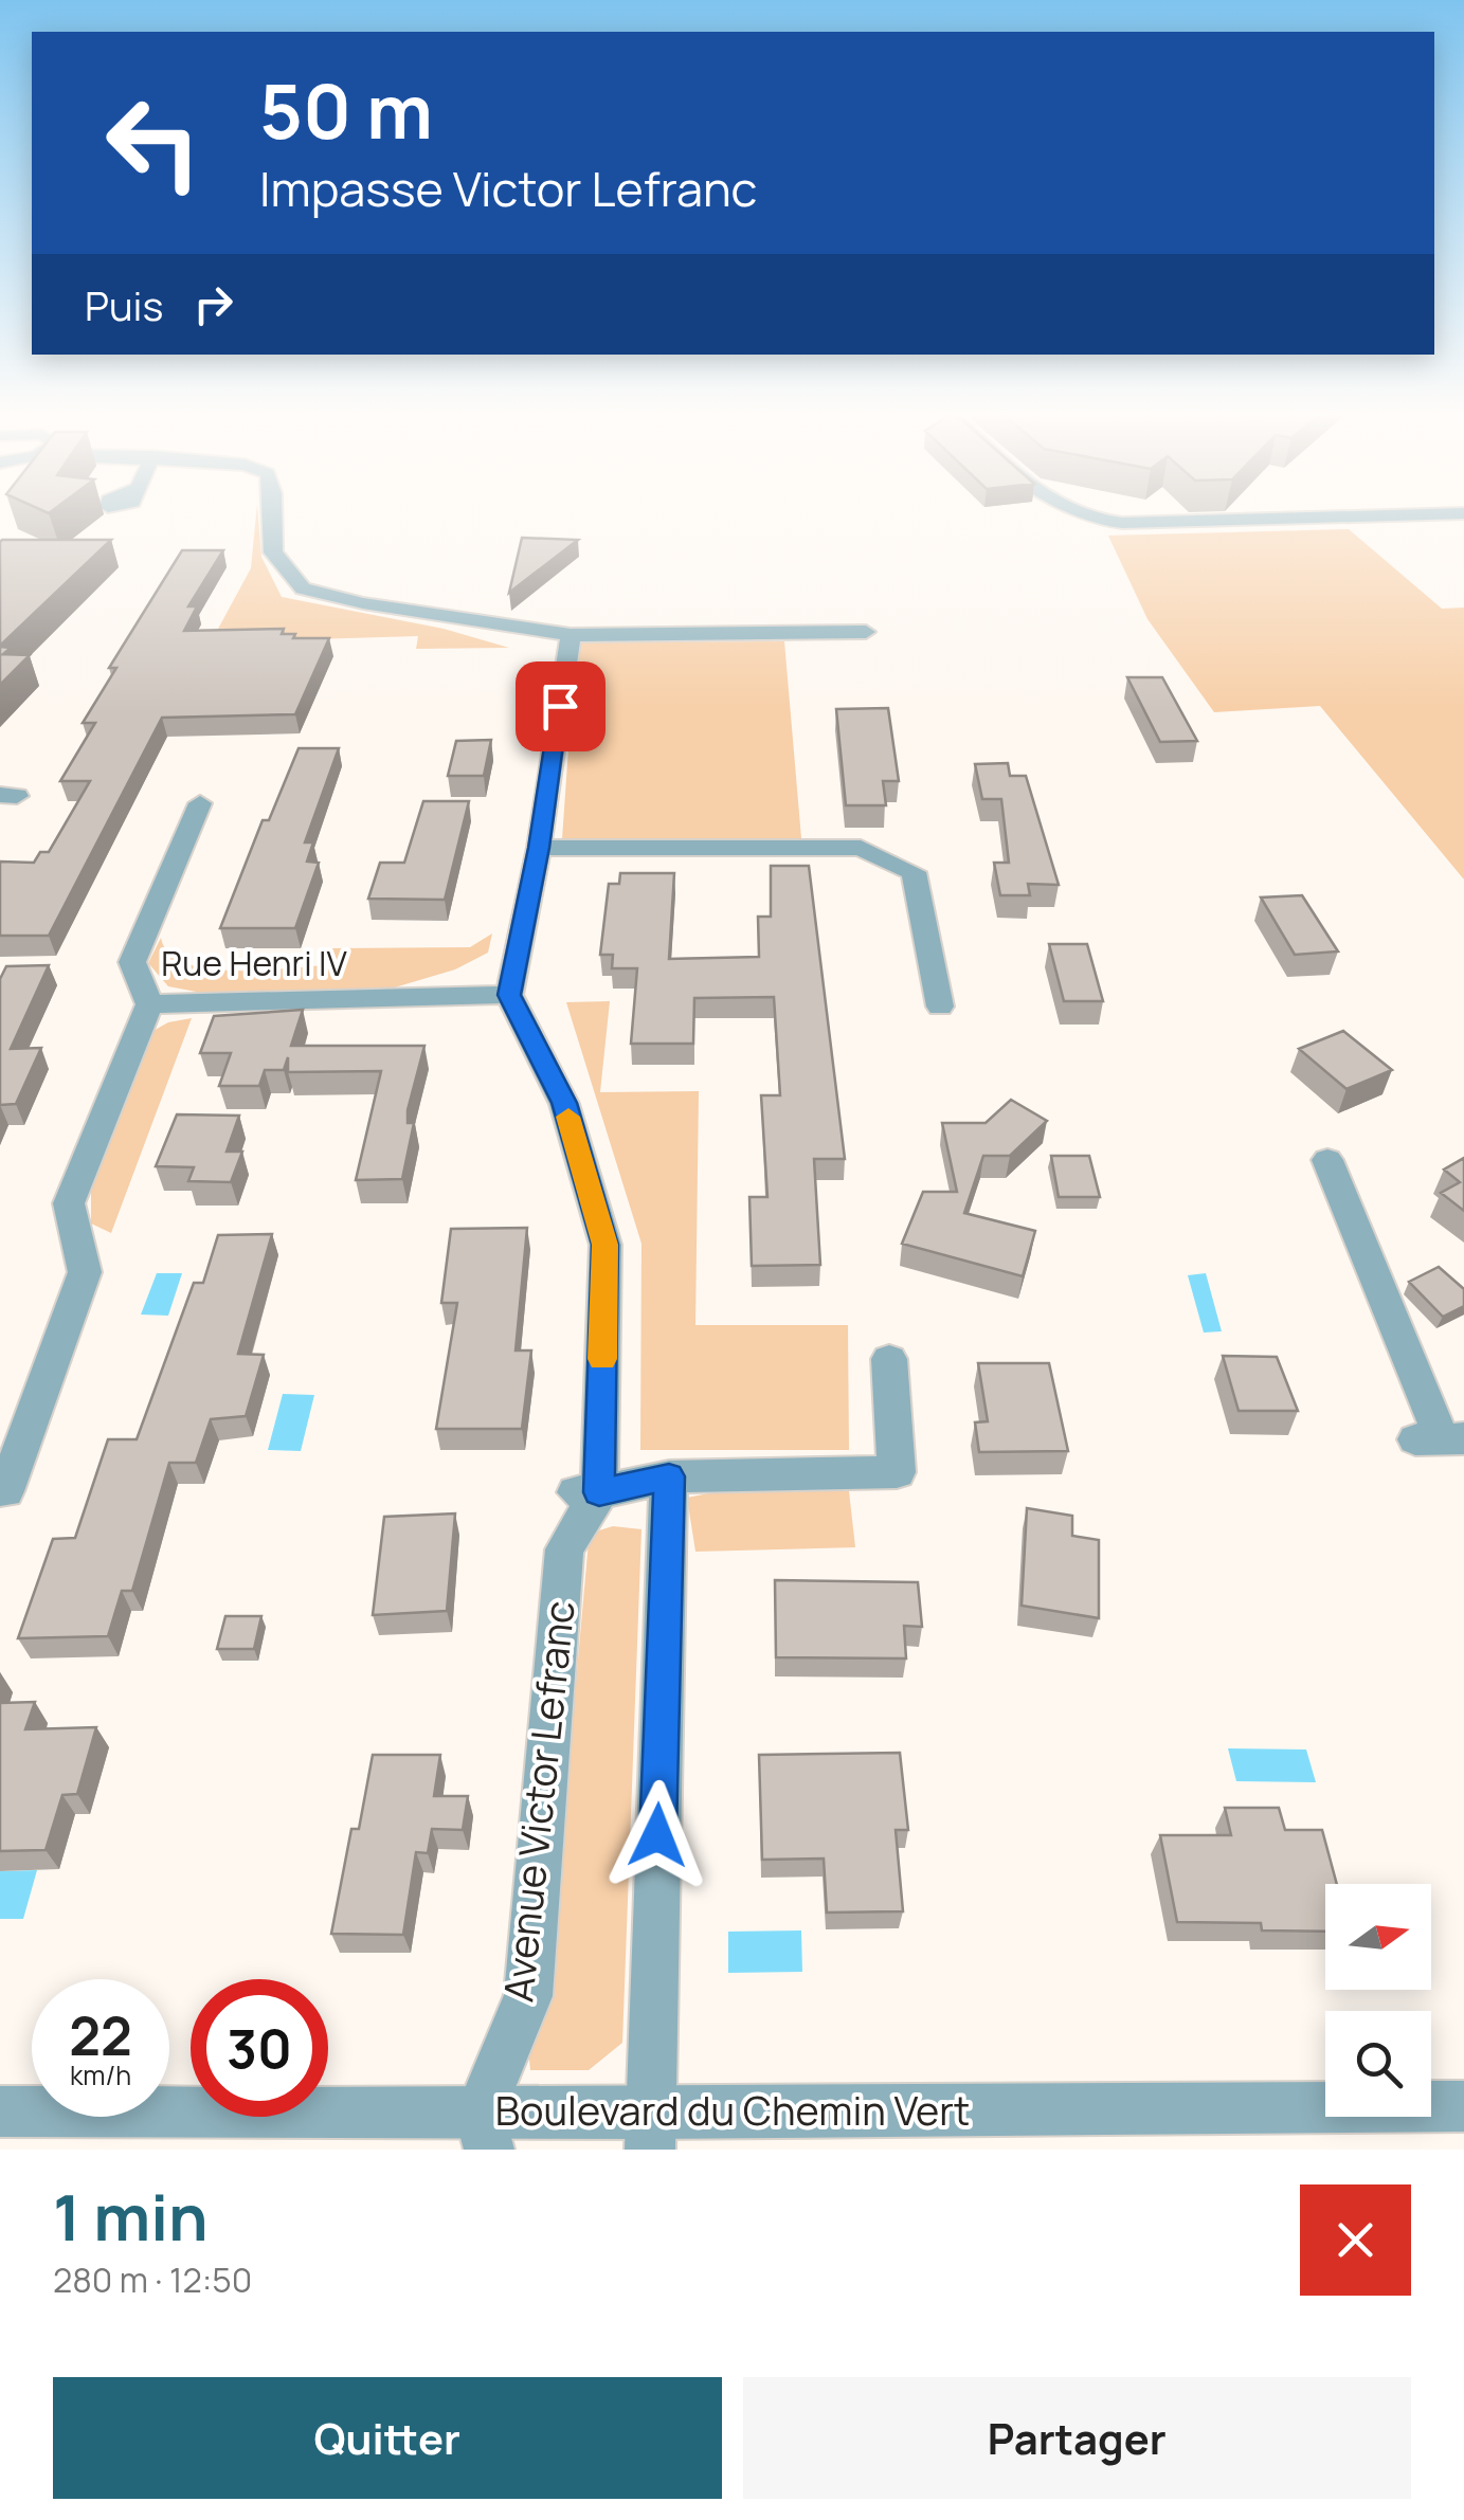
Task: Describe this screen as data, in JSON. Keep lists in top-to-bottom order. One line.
{"streets":{"street":["Rue Henri IV","Avenue Victor Lefranc","Boulevard du Chemin Vert"]},"crossings":[["Rue Henri IV","Avenue Victor Lefranc"],["Avenue Victor Lefranc","Boulevard du Chemin Vert"]],"north":"right","page":{"turn":["50 m","Impasse Victor Lefranc"],"then":"Puis","speed":"22 km/h","limit":"30","heading":["1 min","280 m · 12:50"],"buttons":["Quitter","Partager"]}}
